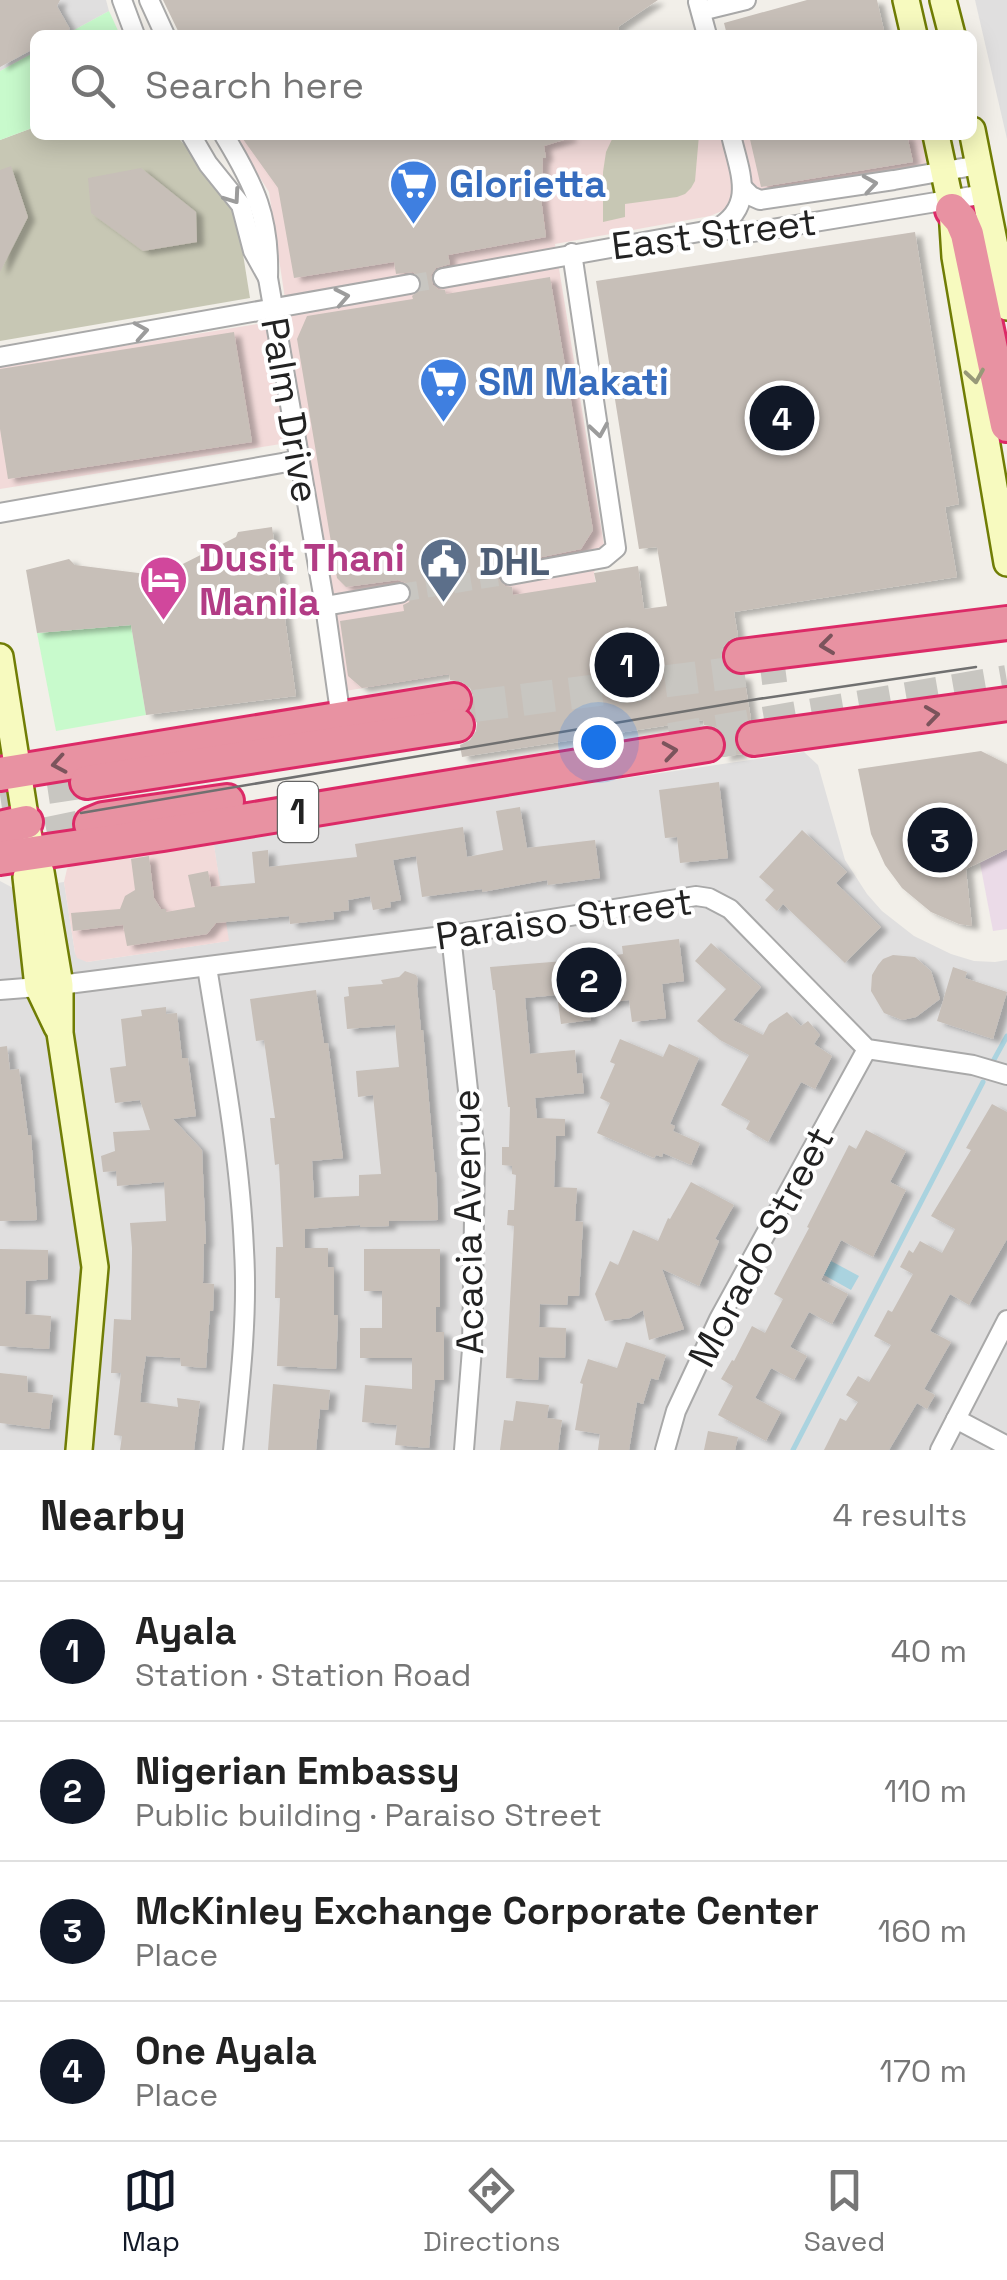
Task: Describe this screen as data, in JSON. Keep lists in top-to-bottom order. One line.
{"streets":{"highway":["1"],"street":["East Street","Palm Drive","Paraiso Street","Acacia Avenue","Morado Street"]},"crossings":[["Palm Drive","1"],["Paraiso Street","Acacia Avenue"],["Paraiso Street","Morado Street"]],"places":{"supermarket":["Glorietta","SM Makati"],"public building":["DHL"],"hotel":["Dusit Thani Manila"]},"page":{"search":"Search here","pins":["4","1","3","2"],"heading":["Nearby","4 results"],"list":[{"mark":"1","name":"Ayala","note":"Station · Station Road","value":"40 m"},{"mark":"2","name":"Nigerian Embassy","note":"Public building · Paraiso Street","value":"110 m"},{"mark":"3","name":"McKinley Exchange Corporate Center","note":"Place","value":"160 m"},{"mark":"4","name":"One Ayala","note":"Place","value":"170 m"}],"nav":["Map","Directions","Saved"]}}
